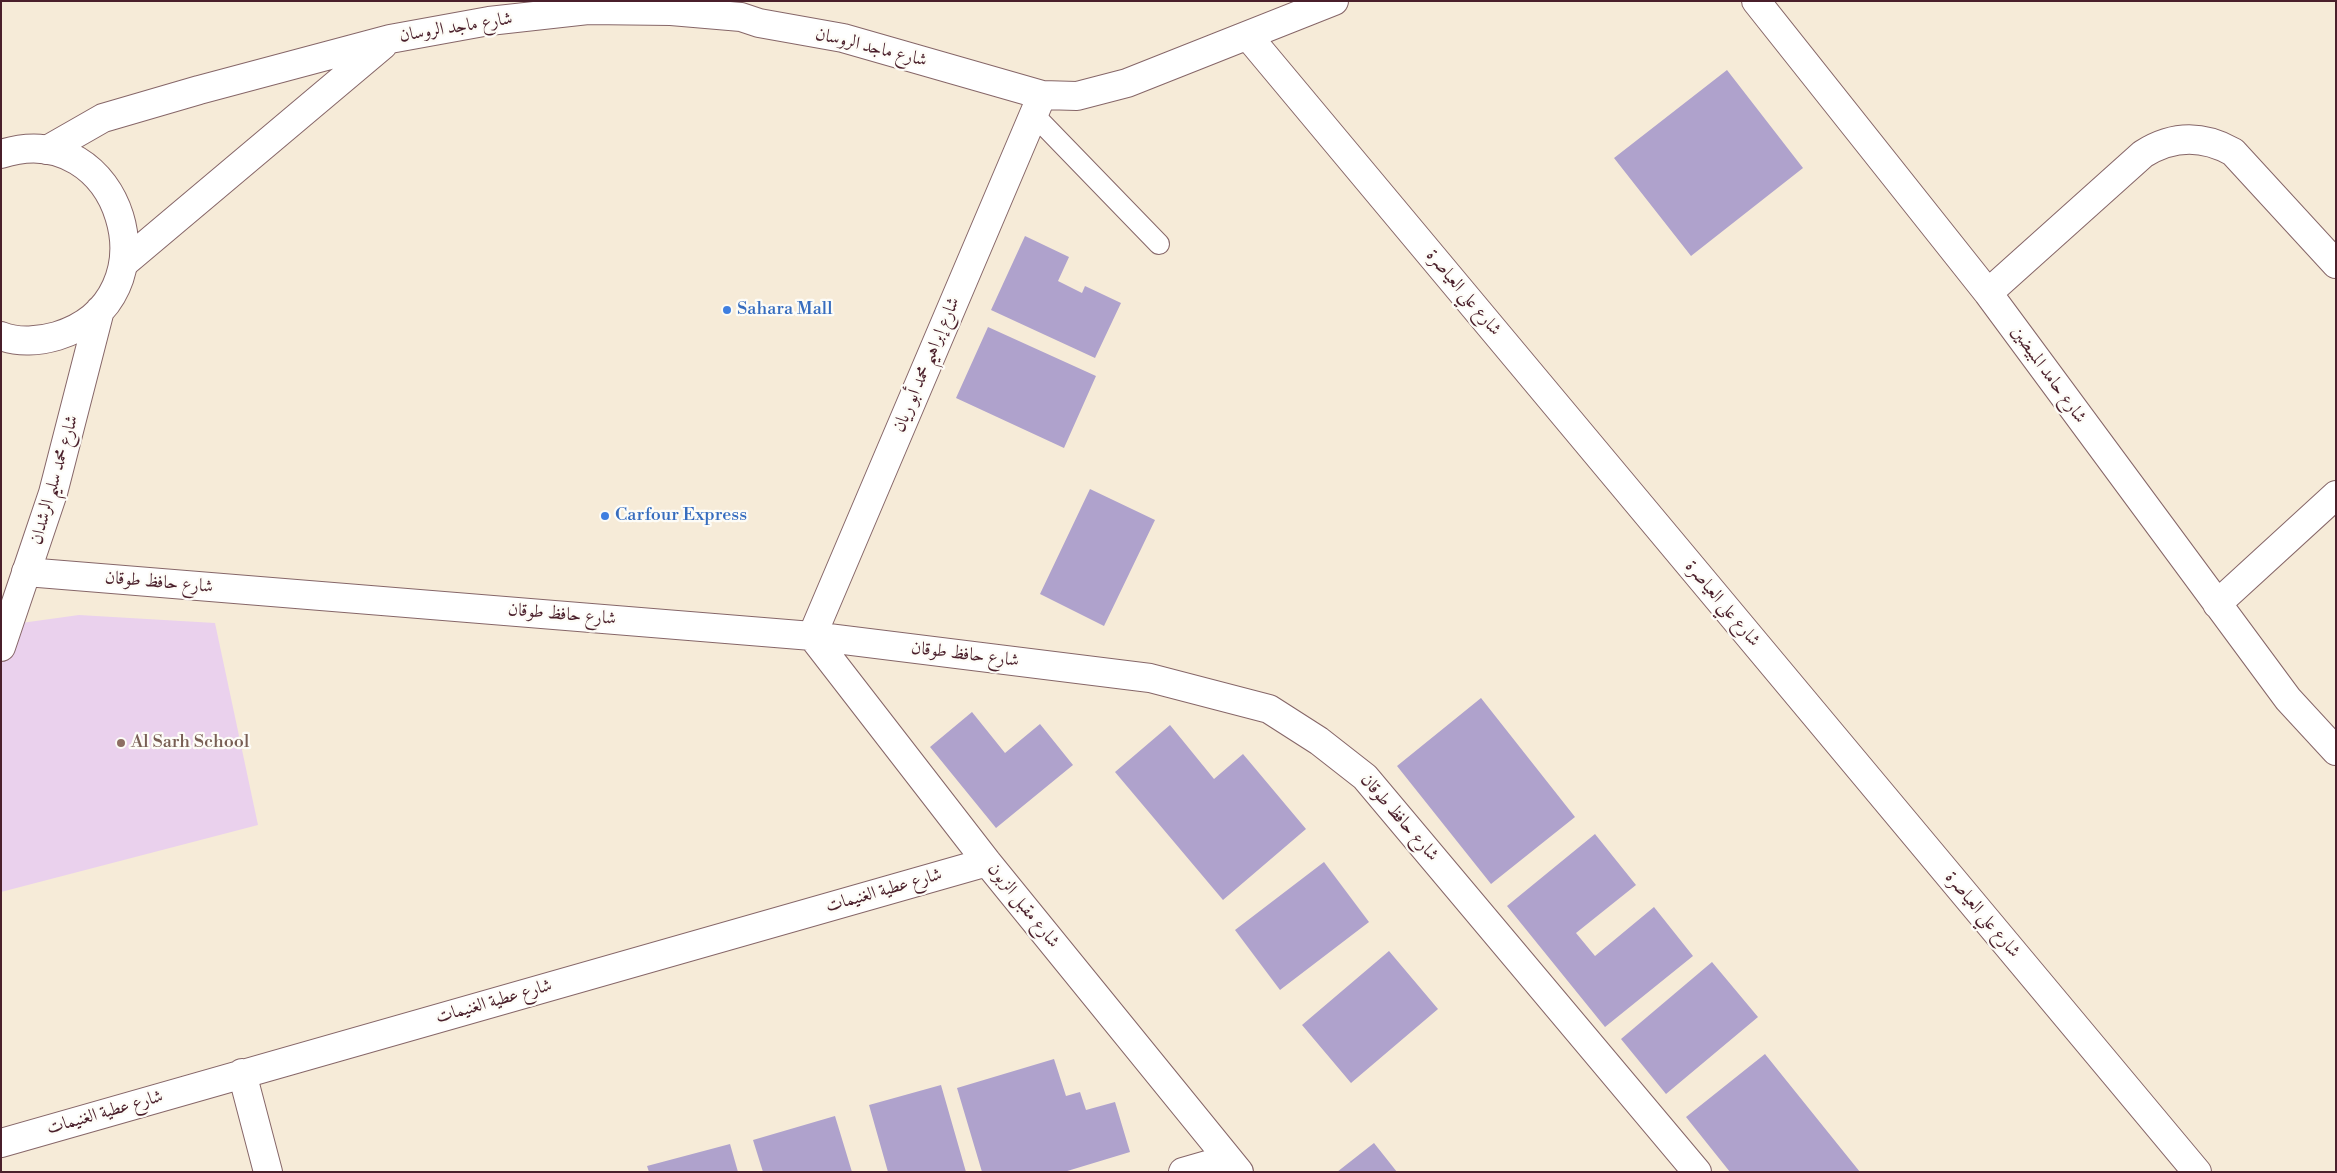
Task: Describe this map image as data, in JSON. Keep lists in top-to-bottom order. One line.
{"streets":{"street":["شارع ماجد الروسان","شارع علي العياصرة","شارع إبراهيم محمد أبو ريان","شارع حامد المبيضين","شارع محمد سليم الرشدان","شارع حافظ طوقان","شارع عطية الغنيمات","شارع مقبل الزبون"]},"crossings":[["شارع ماجد الروسان","شارع علي العياصرة"],["شارع ماجد الروسان","شارع إبراهيم محمد أبو ريان"],["شارع إبراهيم محمد أبو ريان","شارع حافظ طوقان"],["شارع إبراهيم محمد أبو ريان","شارع مقبل الزبون"],["شارع محمد سليم الرشدان","شارع حافظ طوقان"],["شارع حافظ طوقان","شارع مقبل الزبون"],["شارع عطية الغنيمات","شارع مقبل الزبون"]],"places":["Sahara Mall","Carfour Express","Al Sarh School"]}
